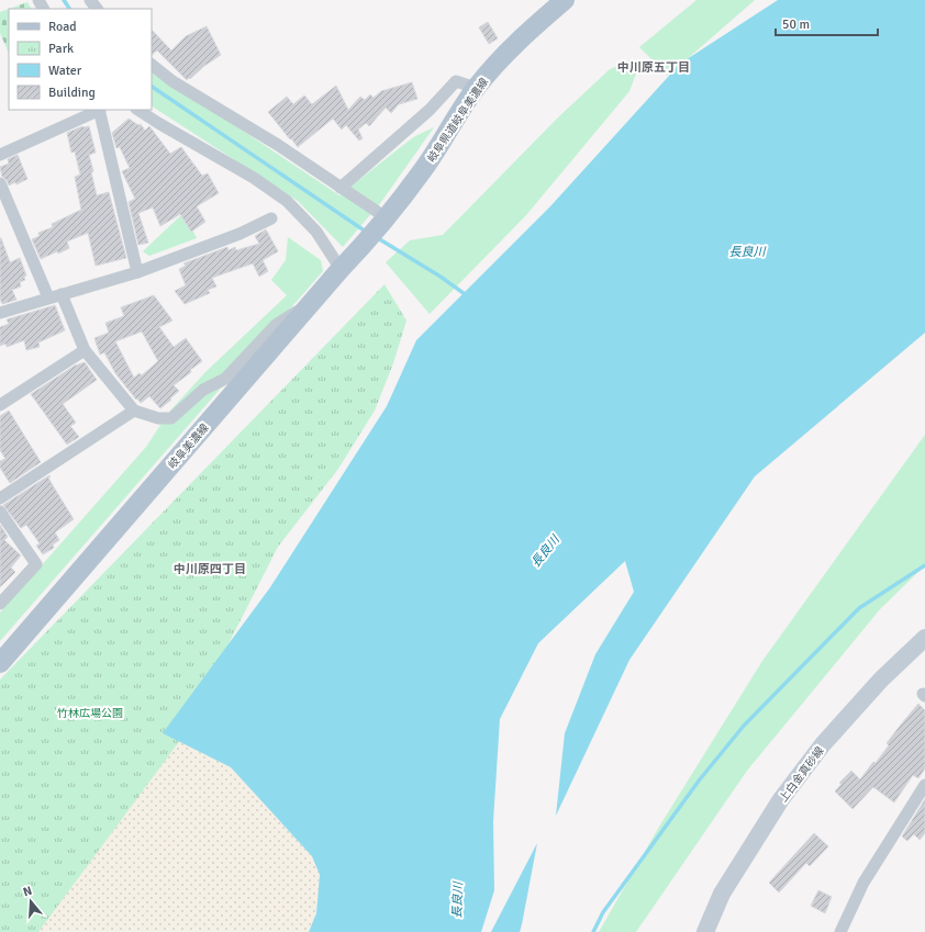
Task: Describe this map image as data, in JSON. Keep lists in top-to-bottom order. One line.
{"streets":{"main road":["岐阜県道岐阜美濃線","岐阜美濃線","上白金真砂線"]},"crossings":[["岐阜県道岐阜美濃線","岐阜美濃線"]],"districts":["中川原五丁目","中川原四丁目"],"water":["長良川"],"parks":["竹林広場公園"],"legend":["Road","Park","Water","Building"],"scale_bar":"50 m","north":"top"}
